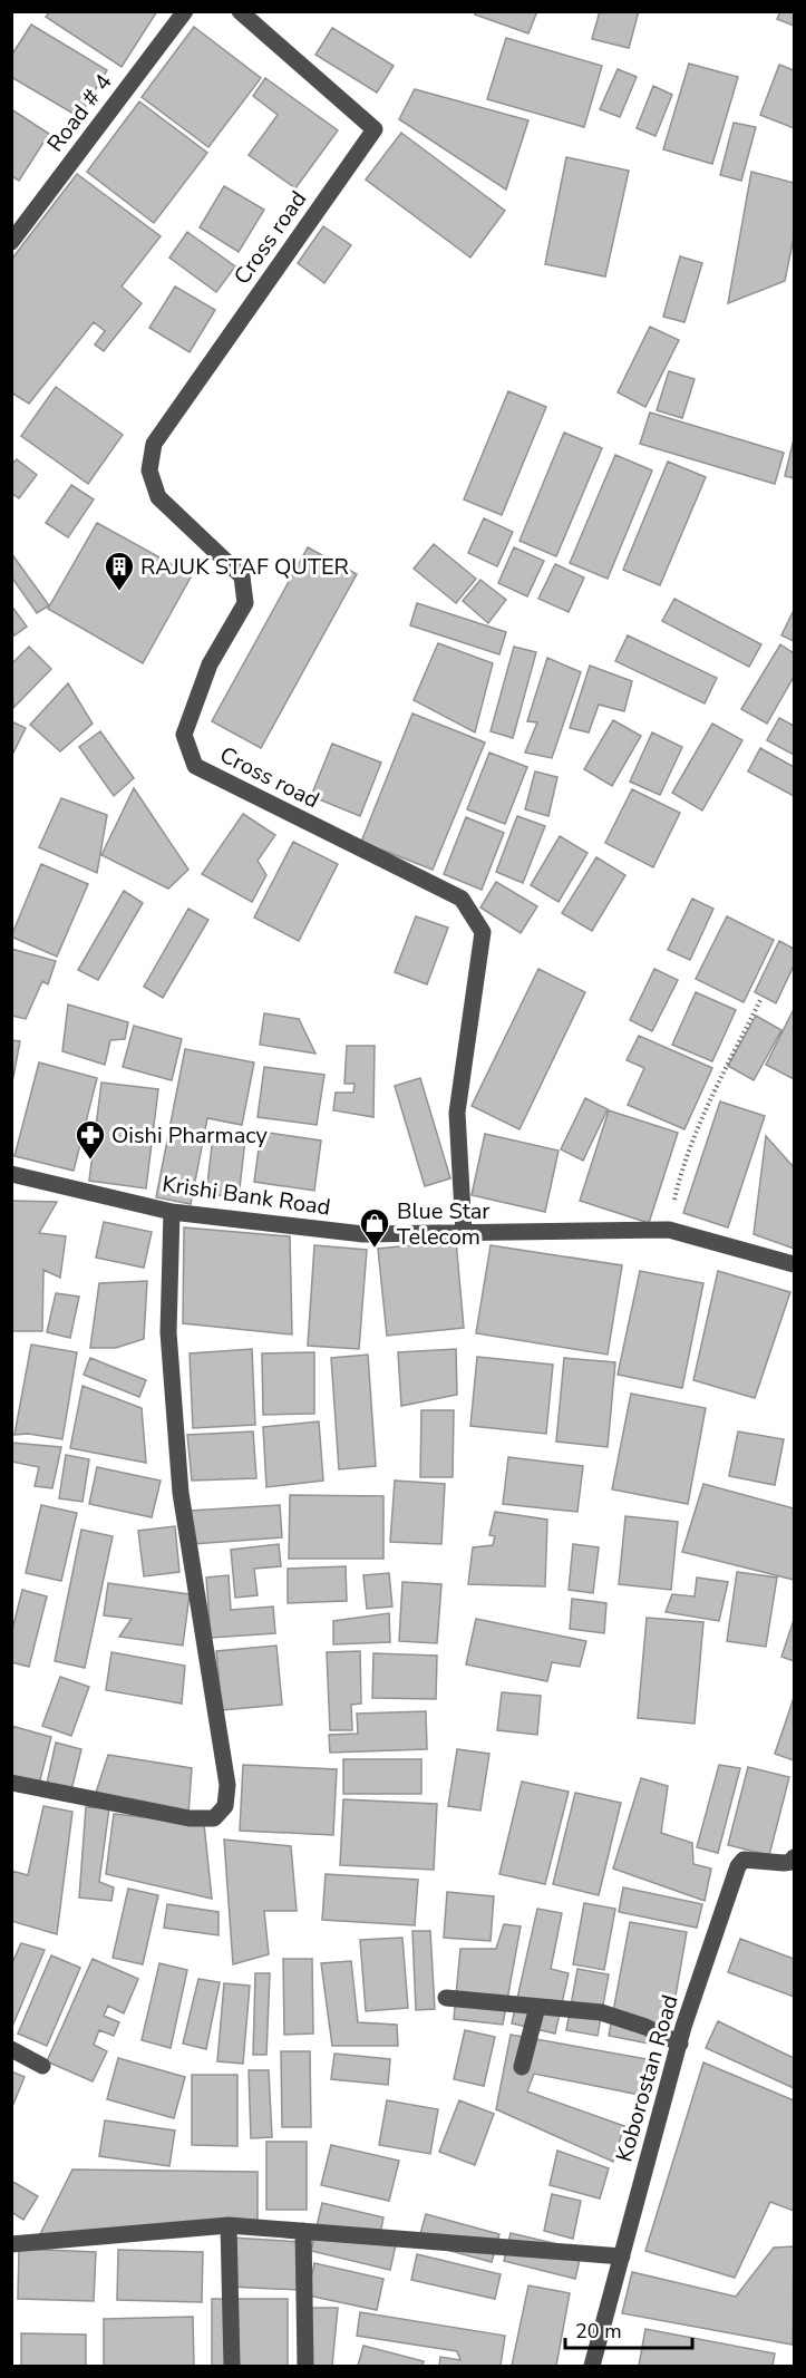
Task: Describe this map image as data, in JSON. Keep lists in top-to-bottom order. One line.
{"streets":{"street":["Road # 4","Cross road","Krishi Bank Road","Koborostan Road"]},"crossings":[["Cross road","Krishi Bank Road"]],"places":{"building":["RAJUK STAF QUTER"],"pharmacy":["Oishi Pharmacy"],"shop":["Blue Star Telecom"]},"scale_bar":"20 m"}
